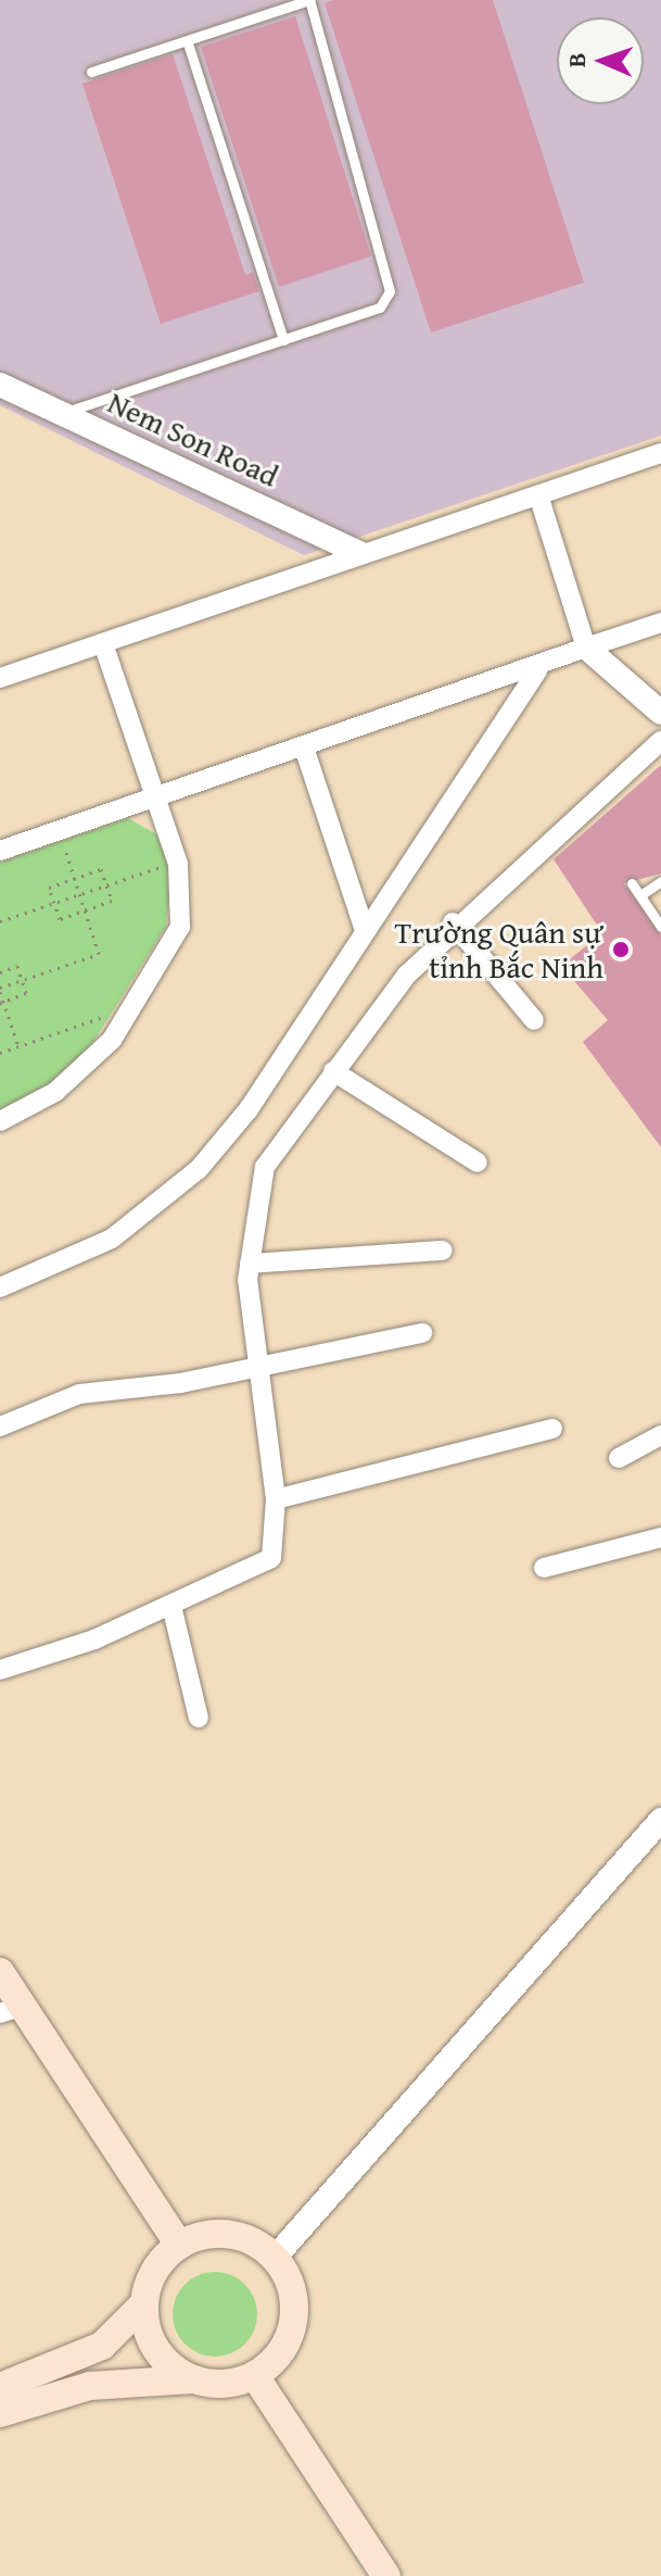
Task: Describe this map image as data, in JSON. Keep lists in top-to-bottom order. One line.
{"streets":{"street":["Nem Son Road"]},"places":["Trường Quân sự tỉnh Bắc Ninh"],"north":"left"}
